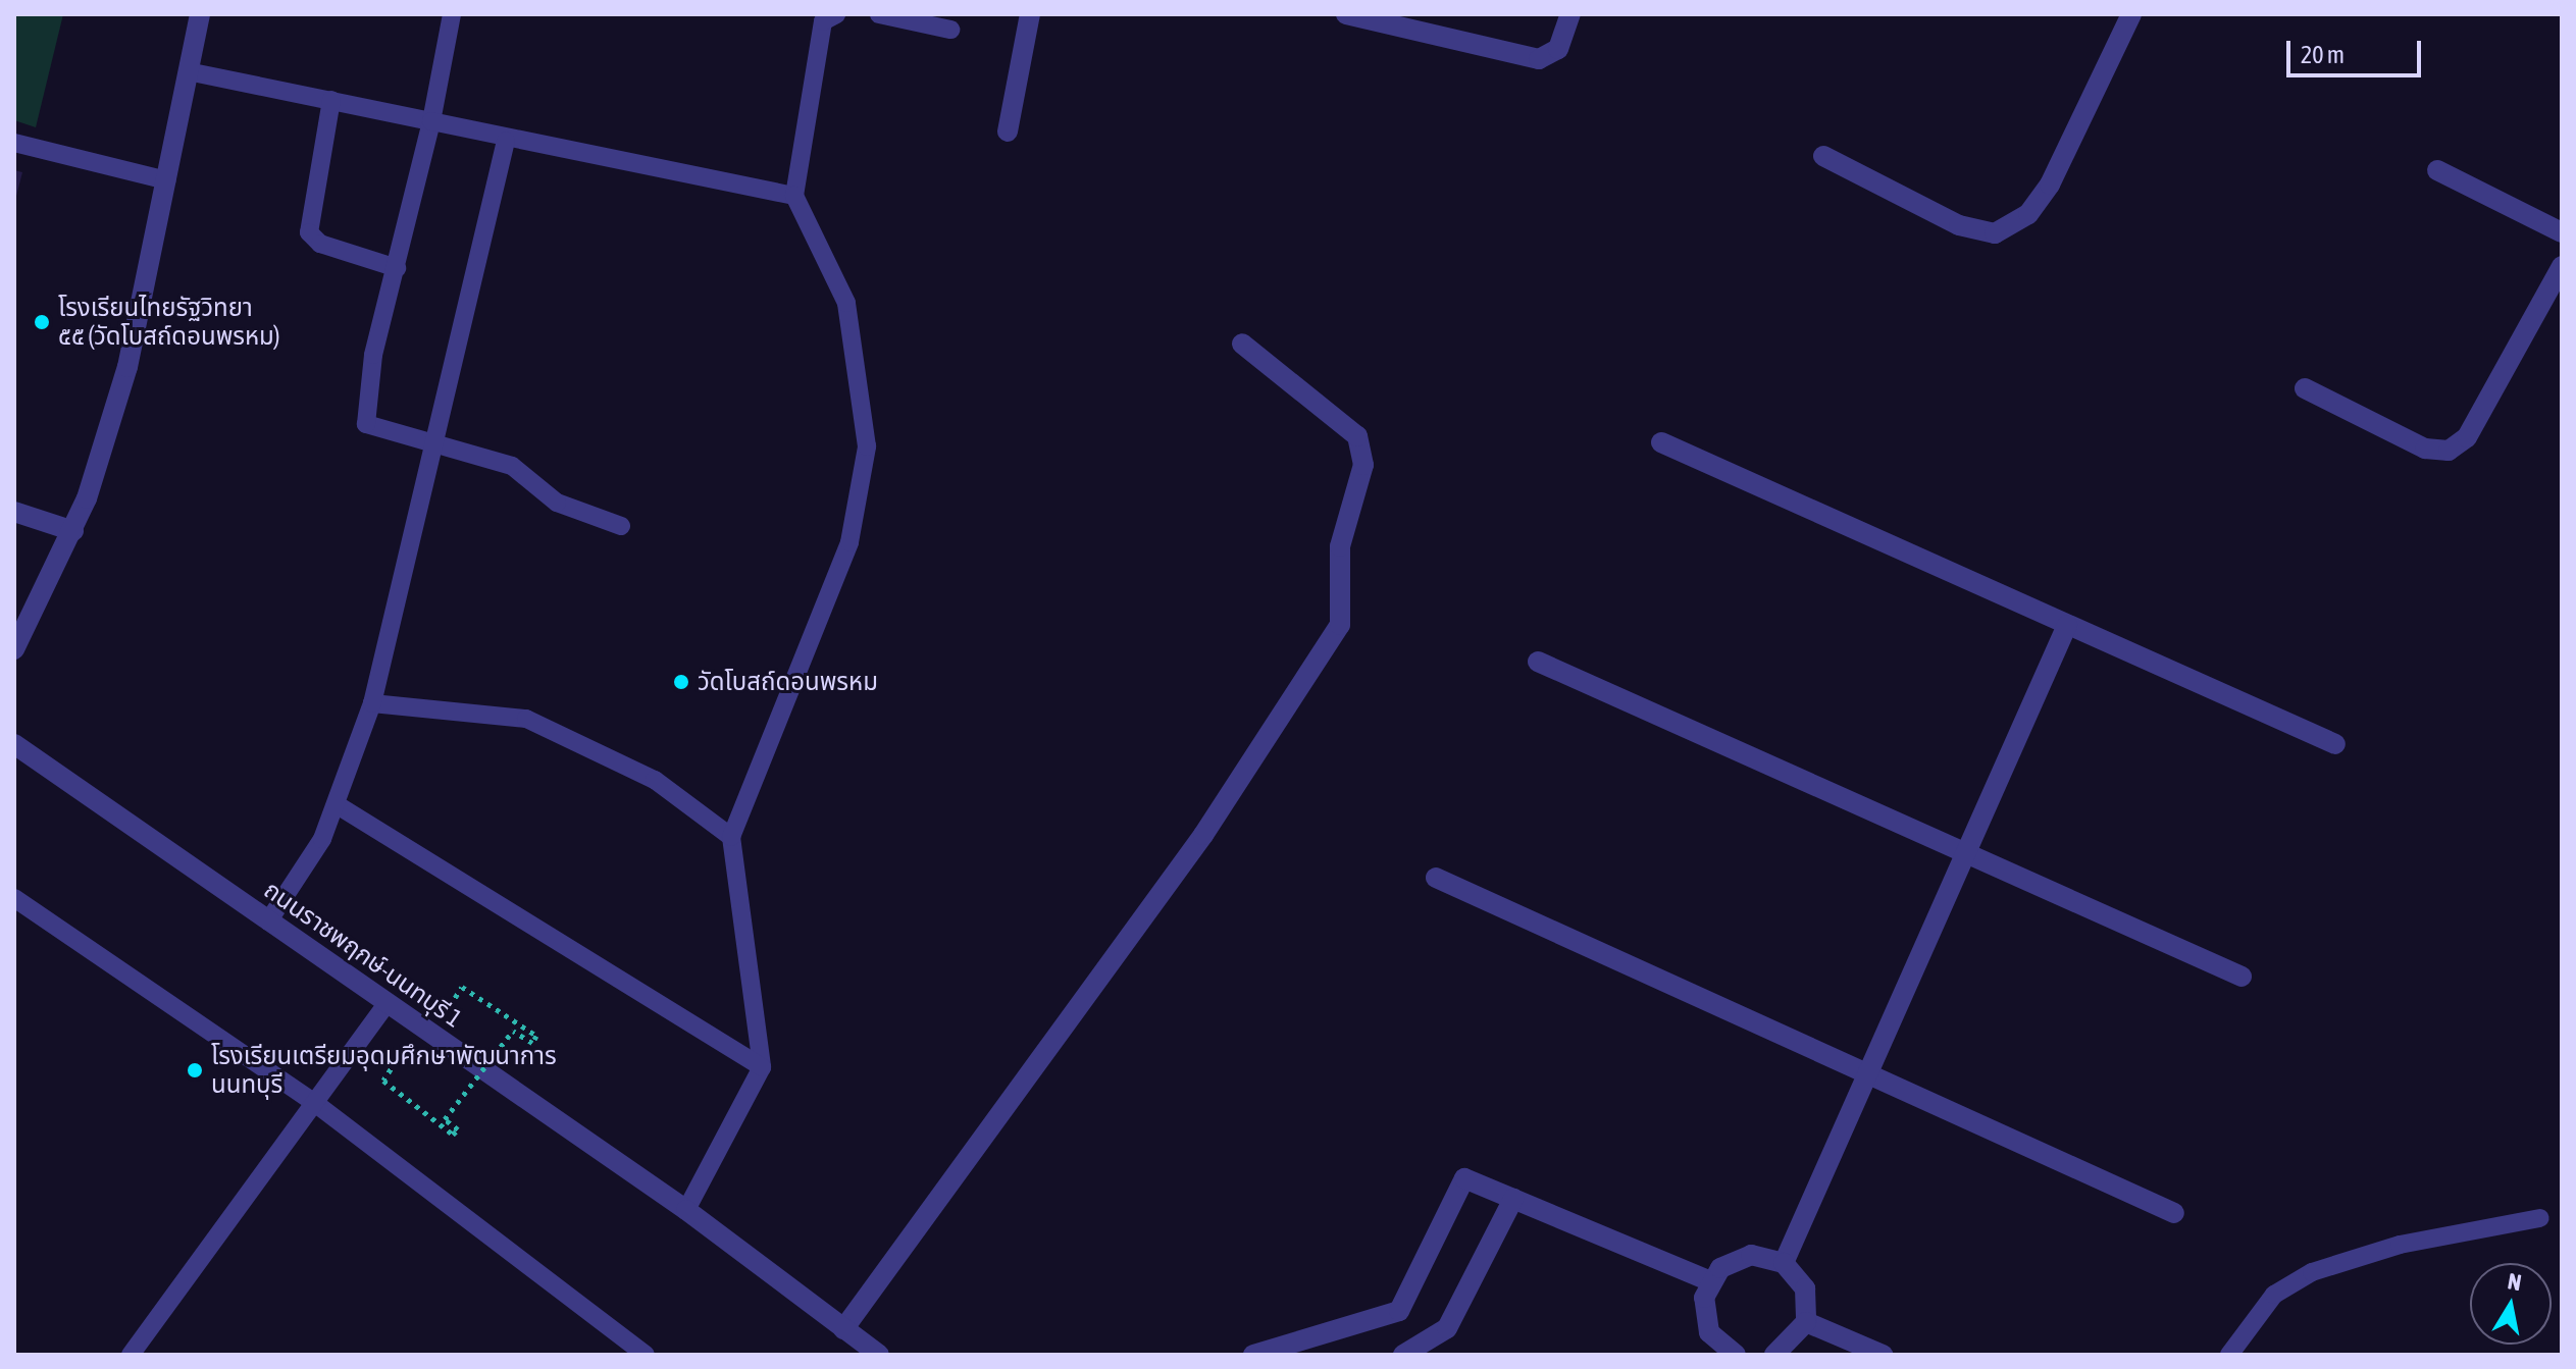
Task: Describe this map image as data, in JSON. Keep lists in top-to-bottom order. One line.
{"streets":{"street":["ถนนราชพฤกษ์-นนทบุรี 1"]},"places":["โรงเรียนไทยรัฐวิทยา ๕๕ (วัดโบสถ์ดอนพรหม)","วัดโบสถ์ดอนพรหม","โรงเรียนเตรียมอุดมศึกษาพัฒนาการ นนทบุรี"],"scale_bar":"20 m","north":"top"}
